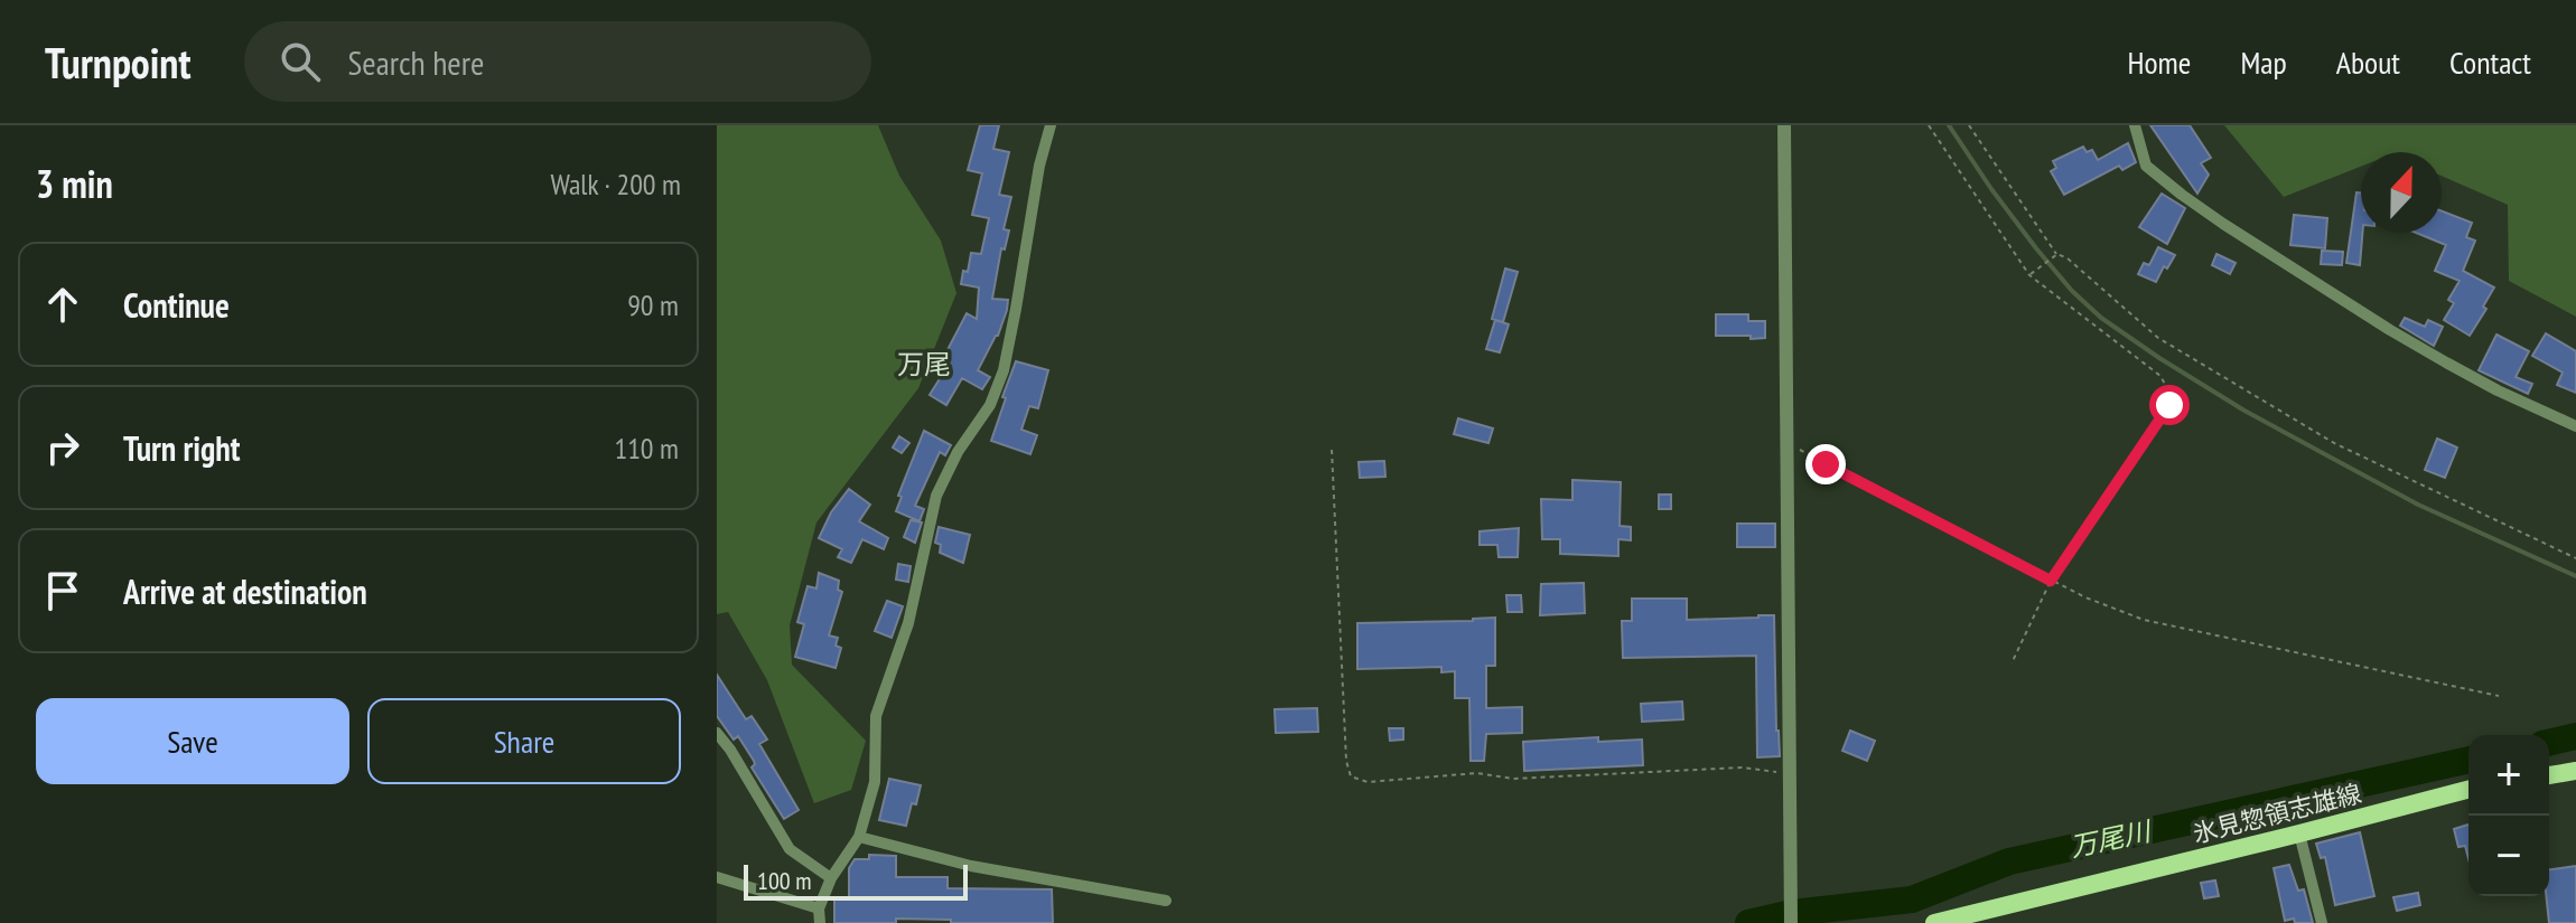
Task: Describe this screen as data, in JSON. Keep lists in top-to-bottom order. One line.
{"streets":{"main road":["氷見惣領志雄線"]},"districts":["万尾"],"water":["万尾川"],"scale_bar":"100 m","north":"top","page":{"header":"Turnpoint","search":"Search here","nav":["Home","Map","About","Contact"],"heading":["3 min","Walk · 200 m"],"list":[["Continue","90 m"],["Turn right","110 m"],"Arrive at destination"],"buttons":["Save","Share"],"map_buttons":["+","−"],"scale":"100 m"}}
